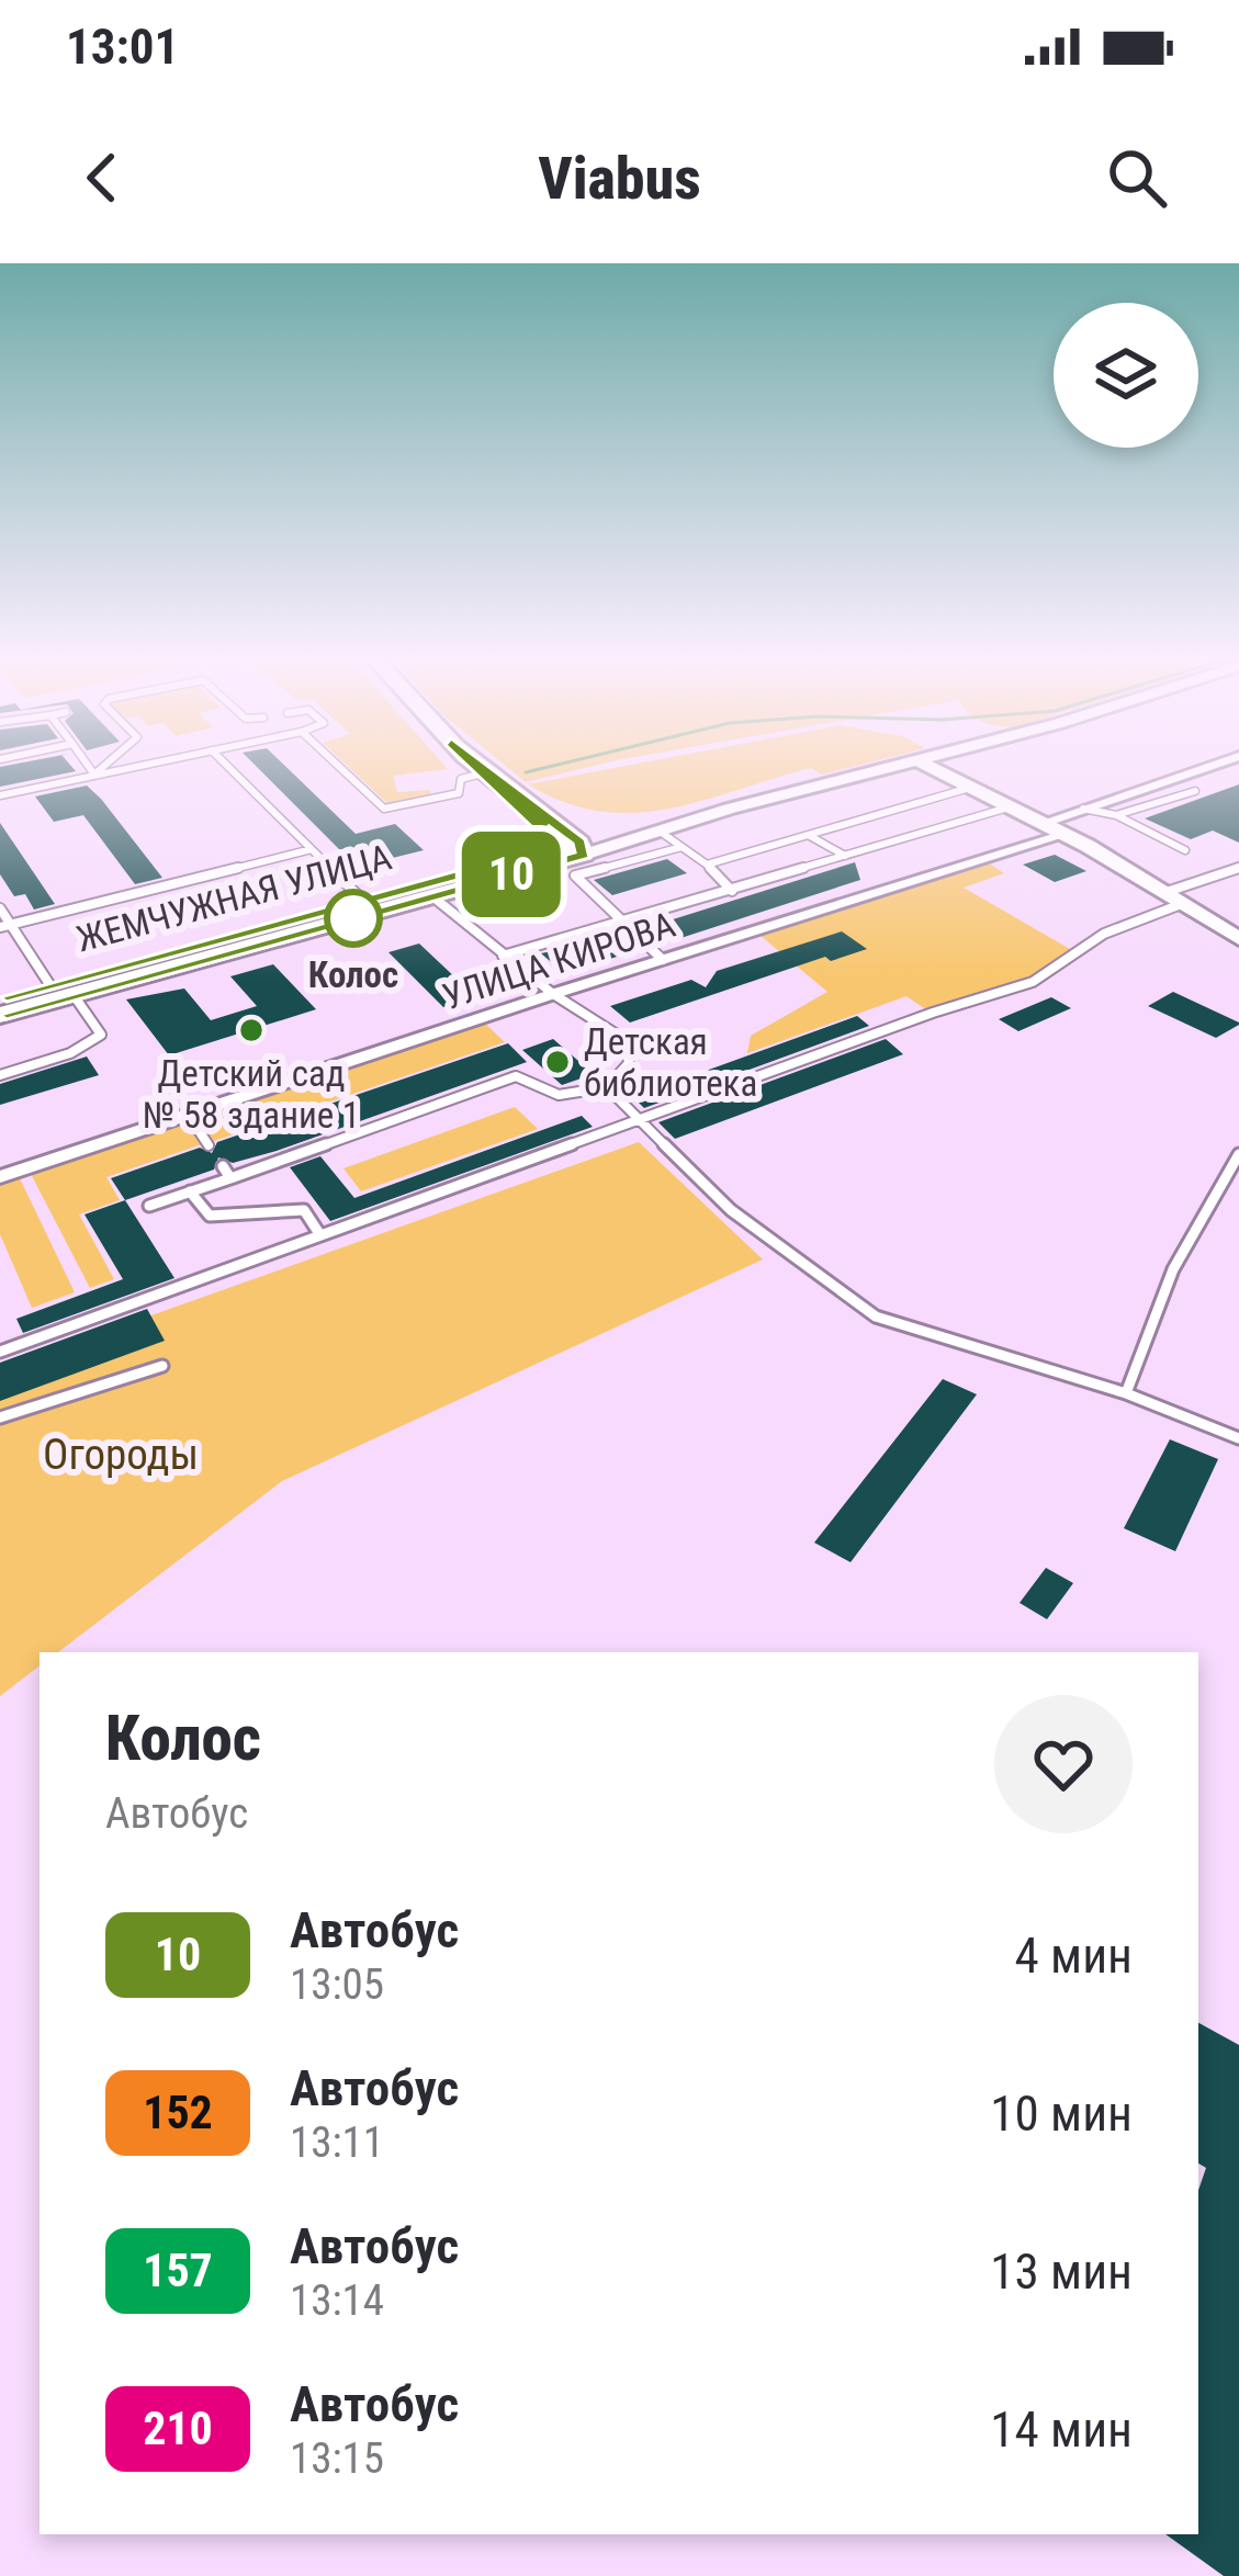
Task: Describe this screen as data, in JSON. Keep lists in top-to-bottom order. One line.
{"streets":{"main road":["ЖЕМЧУЖНАЯ УЛИЦА"],"street":["УЛИЦА КИРОВА"]},"parks":["Огороды"],"places":["Колос","Детский сад № 58 здание 1","Детская библиотека"],"lines":["bus line 10"],"page":{"status":"13:01","header":"Viabus","on_map":"10","heading":["Колос","Автобус"],"list":[{"mark":"10","name":"Автобус","note":"13:05","value":"4 мин"},{"mark":"152","name":"Автобус","note":"13:11","value":"10 мин"},{"mark":"157","name":"Автобус","note":"13:14","value":"13 мин"},{"mark":"210","name":"Автобус","note":"13:15","value":"14 мин"}]}}
